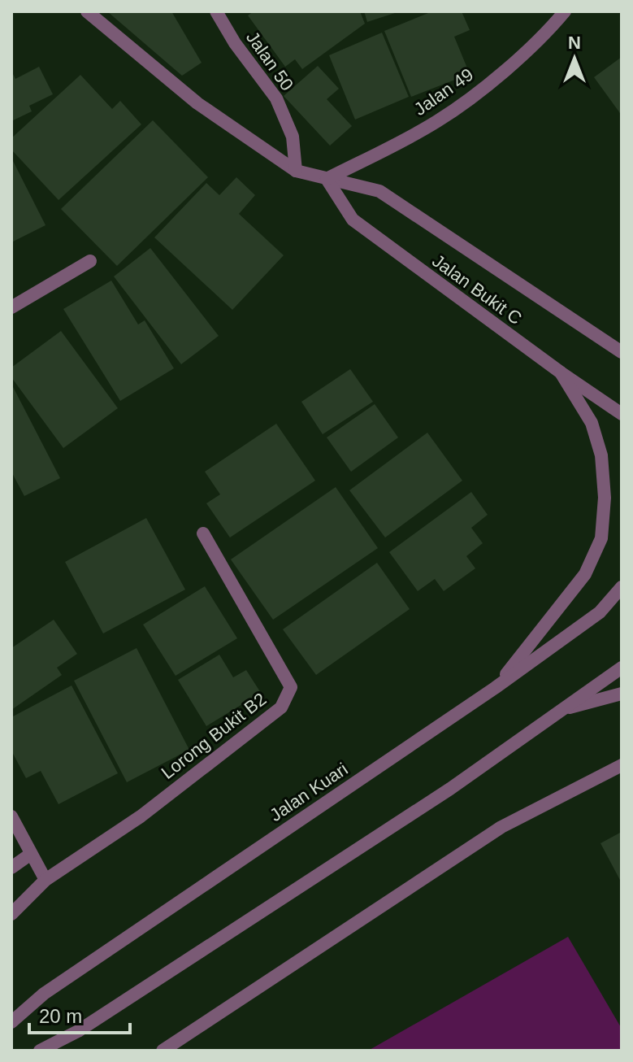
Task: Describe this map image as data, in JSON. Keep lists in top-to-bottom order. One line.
{"streets":{"street":["Jalan 50","Jalan 49","Jalan Bukit C","Lorong Bukit B2","Jalan Kuari"]},"crossings":[["Jalan 50","Jalan Bukit C"],["Jalan 49","Jalan Bukit C"]],"scale_bar":"20 m","north":"top"}
